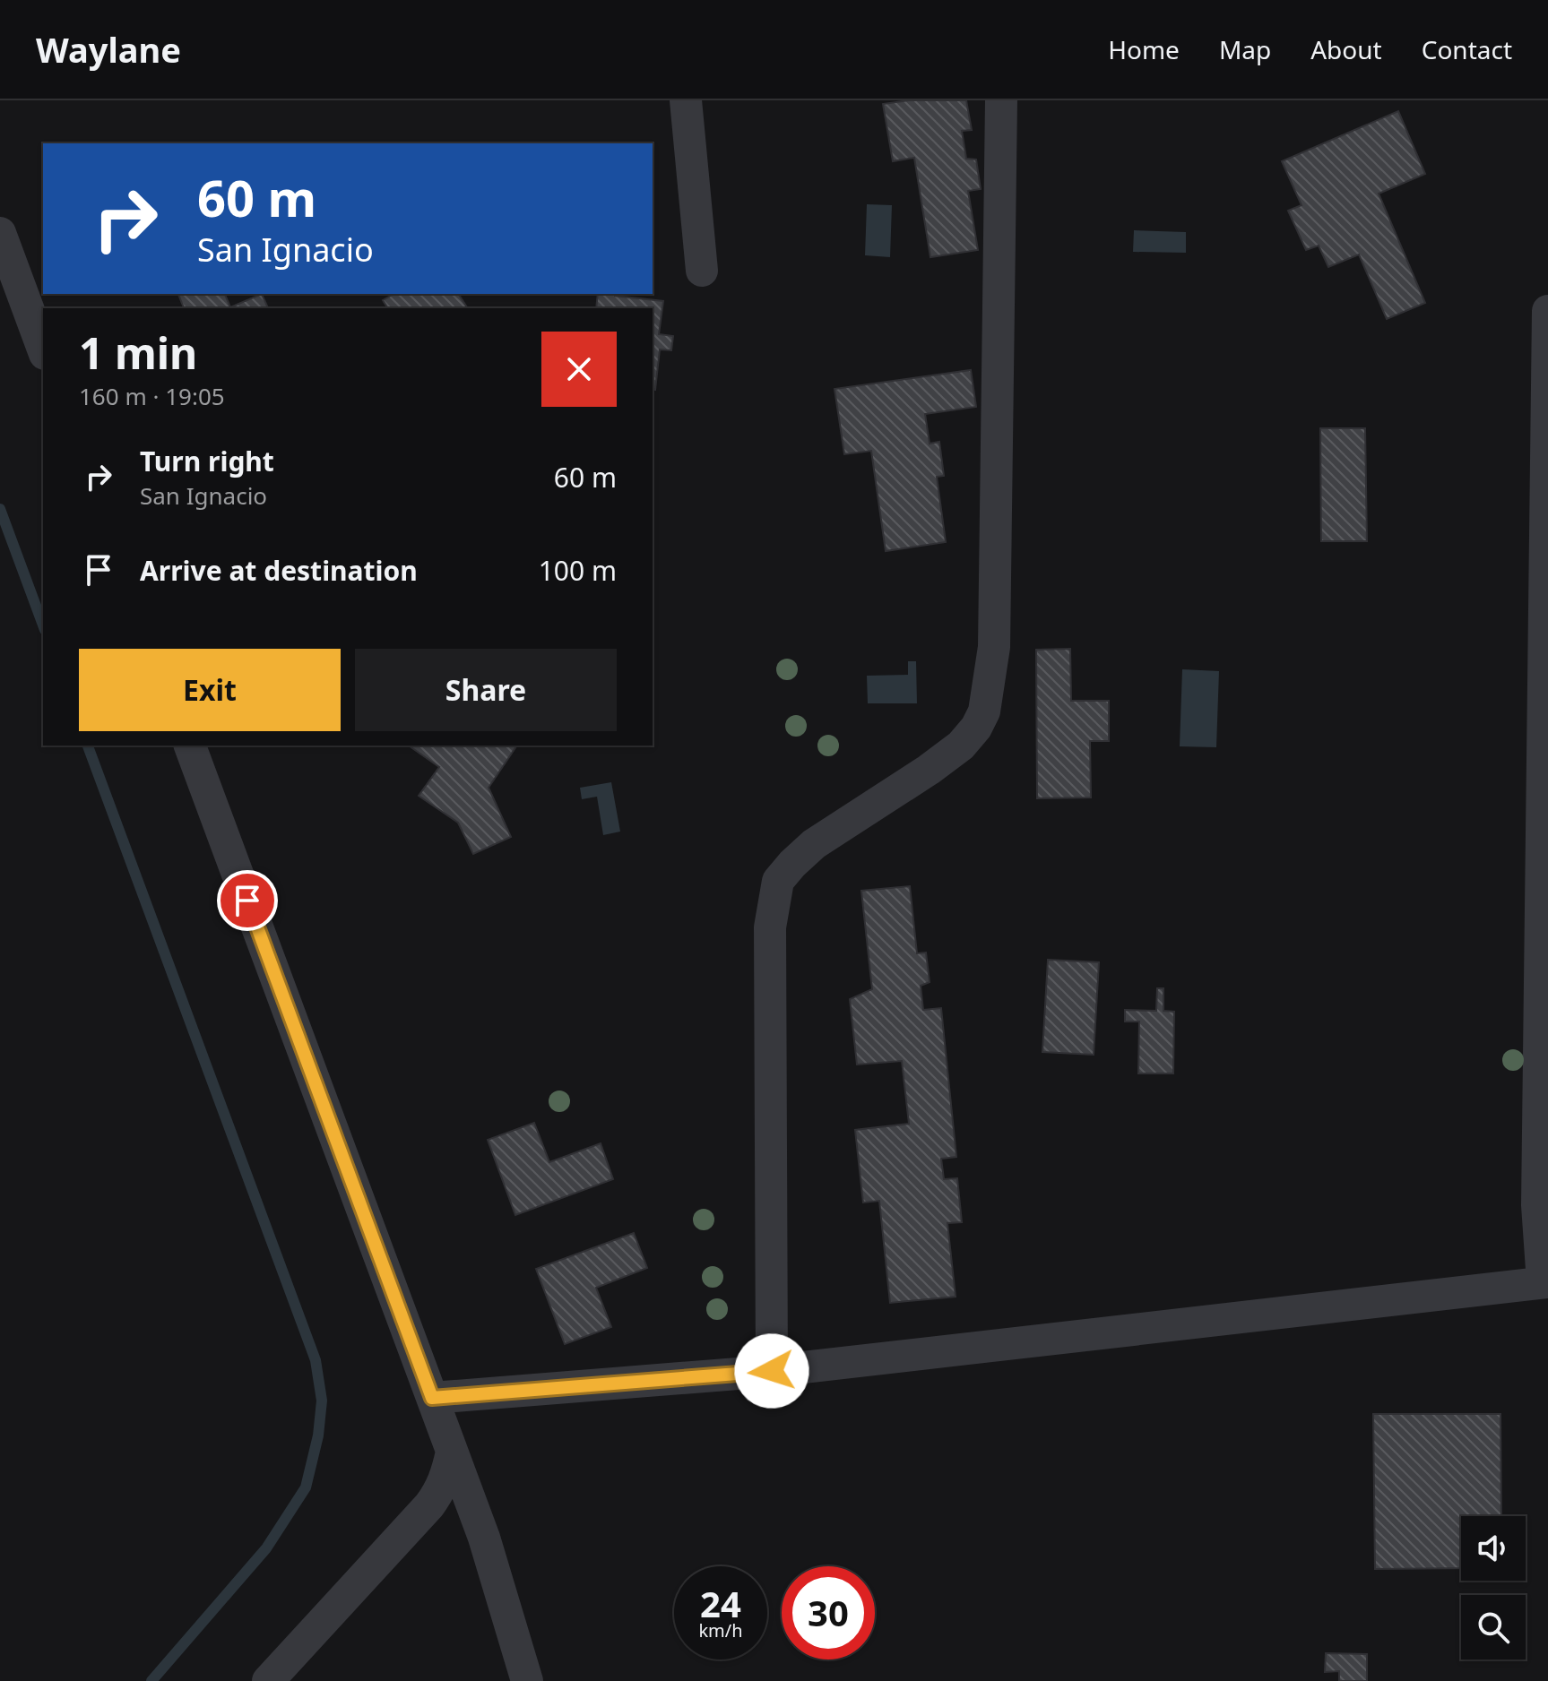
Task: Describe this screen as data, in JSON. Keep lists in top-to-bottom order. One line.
{"page":{"header":"Waylane","nav":["Home","Map","About","Contact"],"turn":["60 m","San Ignacio"],"heading":["1 min","160 m · 19:05"],"list":[{"name":"Turn right","note":"San Ignacio","value":"60 m"},{"name":"Arrive at destination","value":"100 m"}],"buttons":["Exit","Share"],"speed":"24 km/h","limit":"30"}}
